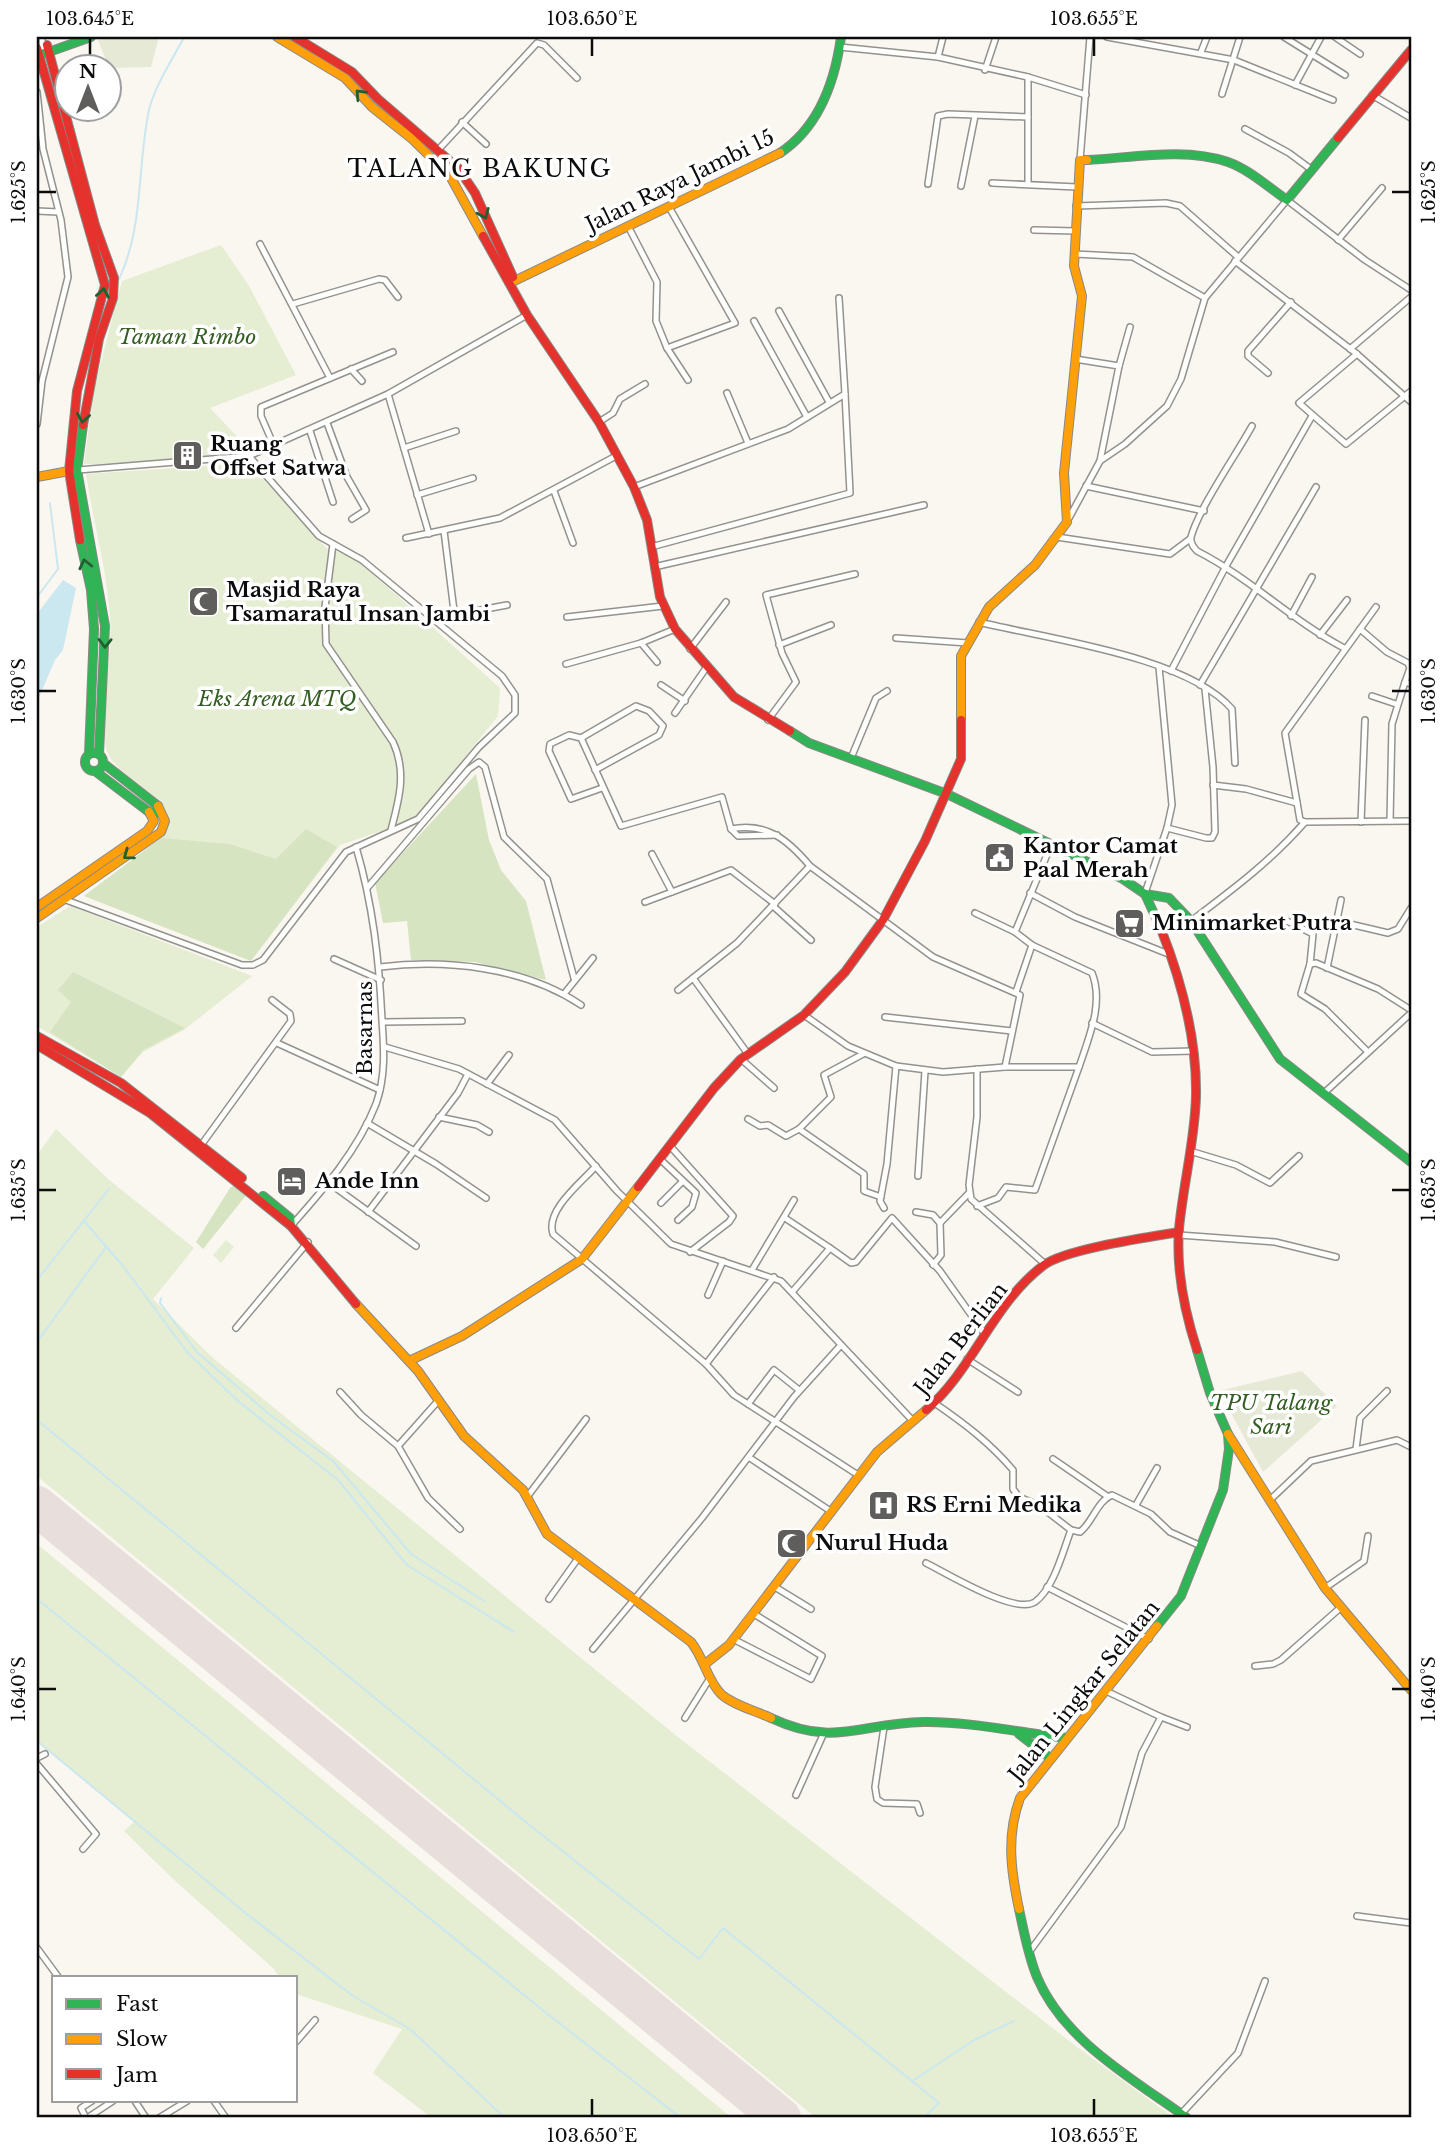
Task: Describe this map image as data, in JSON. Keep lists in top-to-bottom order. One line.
{"streets":{"main road":["Jalan Raya Jambi 15","Jalan Berlian","Jalan Lingkar Selatan"],"street":["Basarnas"]},"districts":["TALANG BAKUNG"],"parks":["Taman Rimbo","Eks Arena MTQ","TPU Talang Sari"],"places":{"building":["Ruang Offset Satwa"],"mosque":["Masjid Raya Tsamaratul Insan Jambi","Nurul Huda"],"public building":["Kantor Camat Paal Merah"],"supermarket":["Minimarket Putra"],"hotel":["Ande Inn"],"hospital":["RS Erni Medika"]},"legend":["Fast","Slow","Jam"],"north":"top","coordinates":["103.645°E","103.650°E","103.655°E","1.625°S","1.630°S","1.635°S","1.640°S"]}
